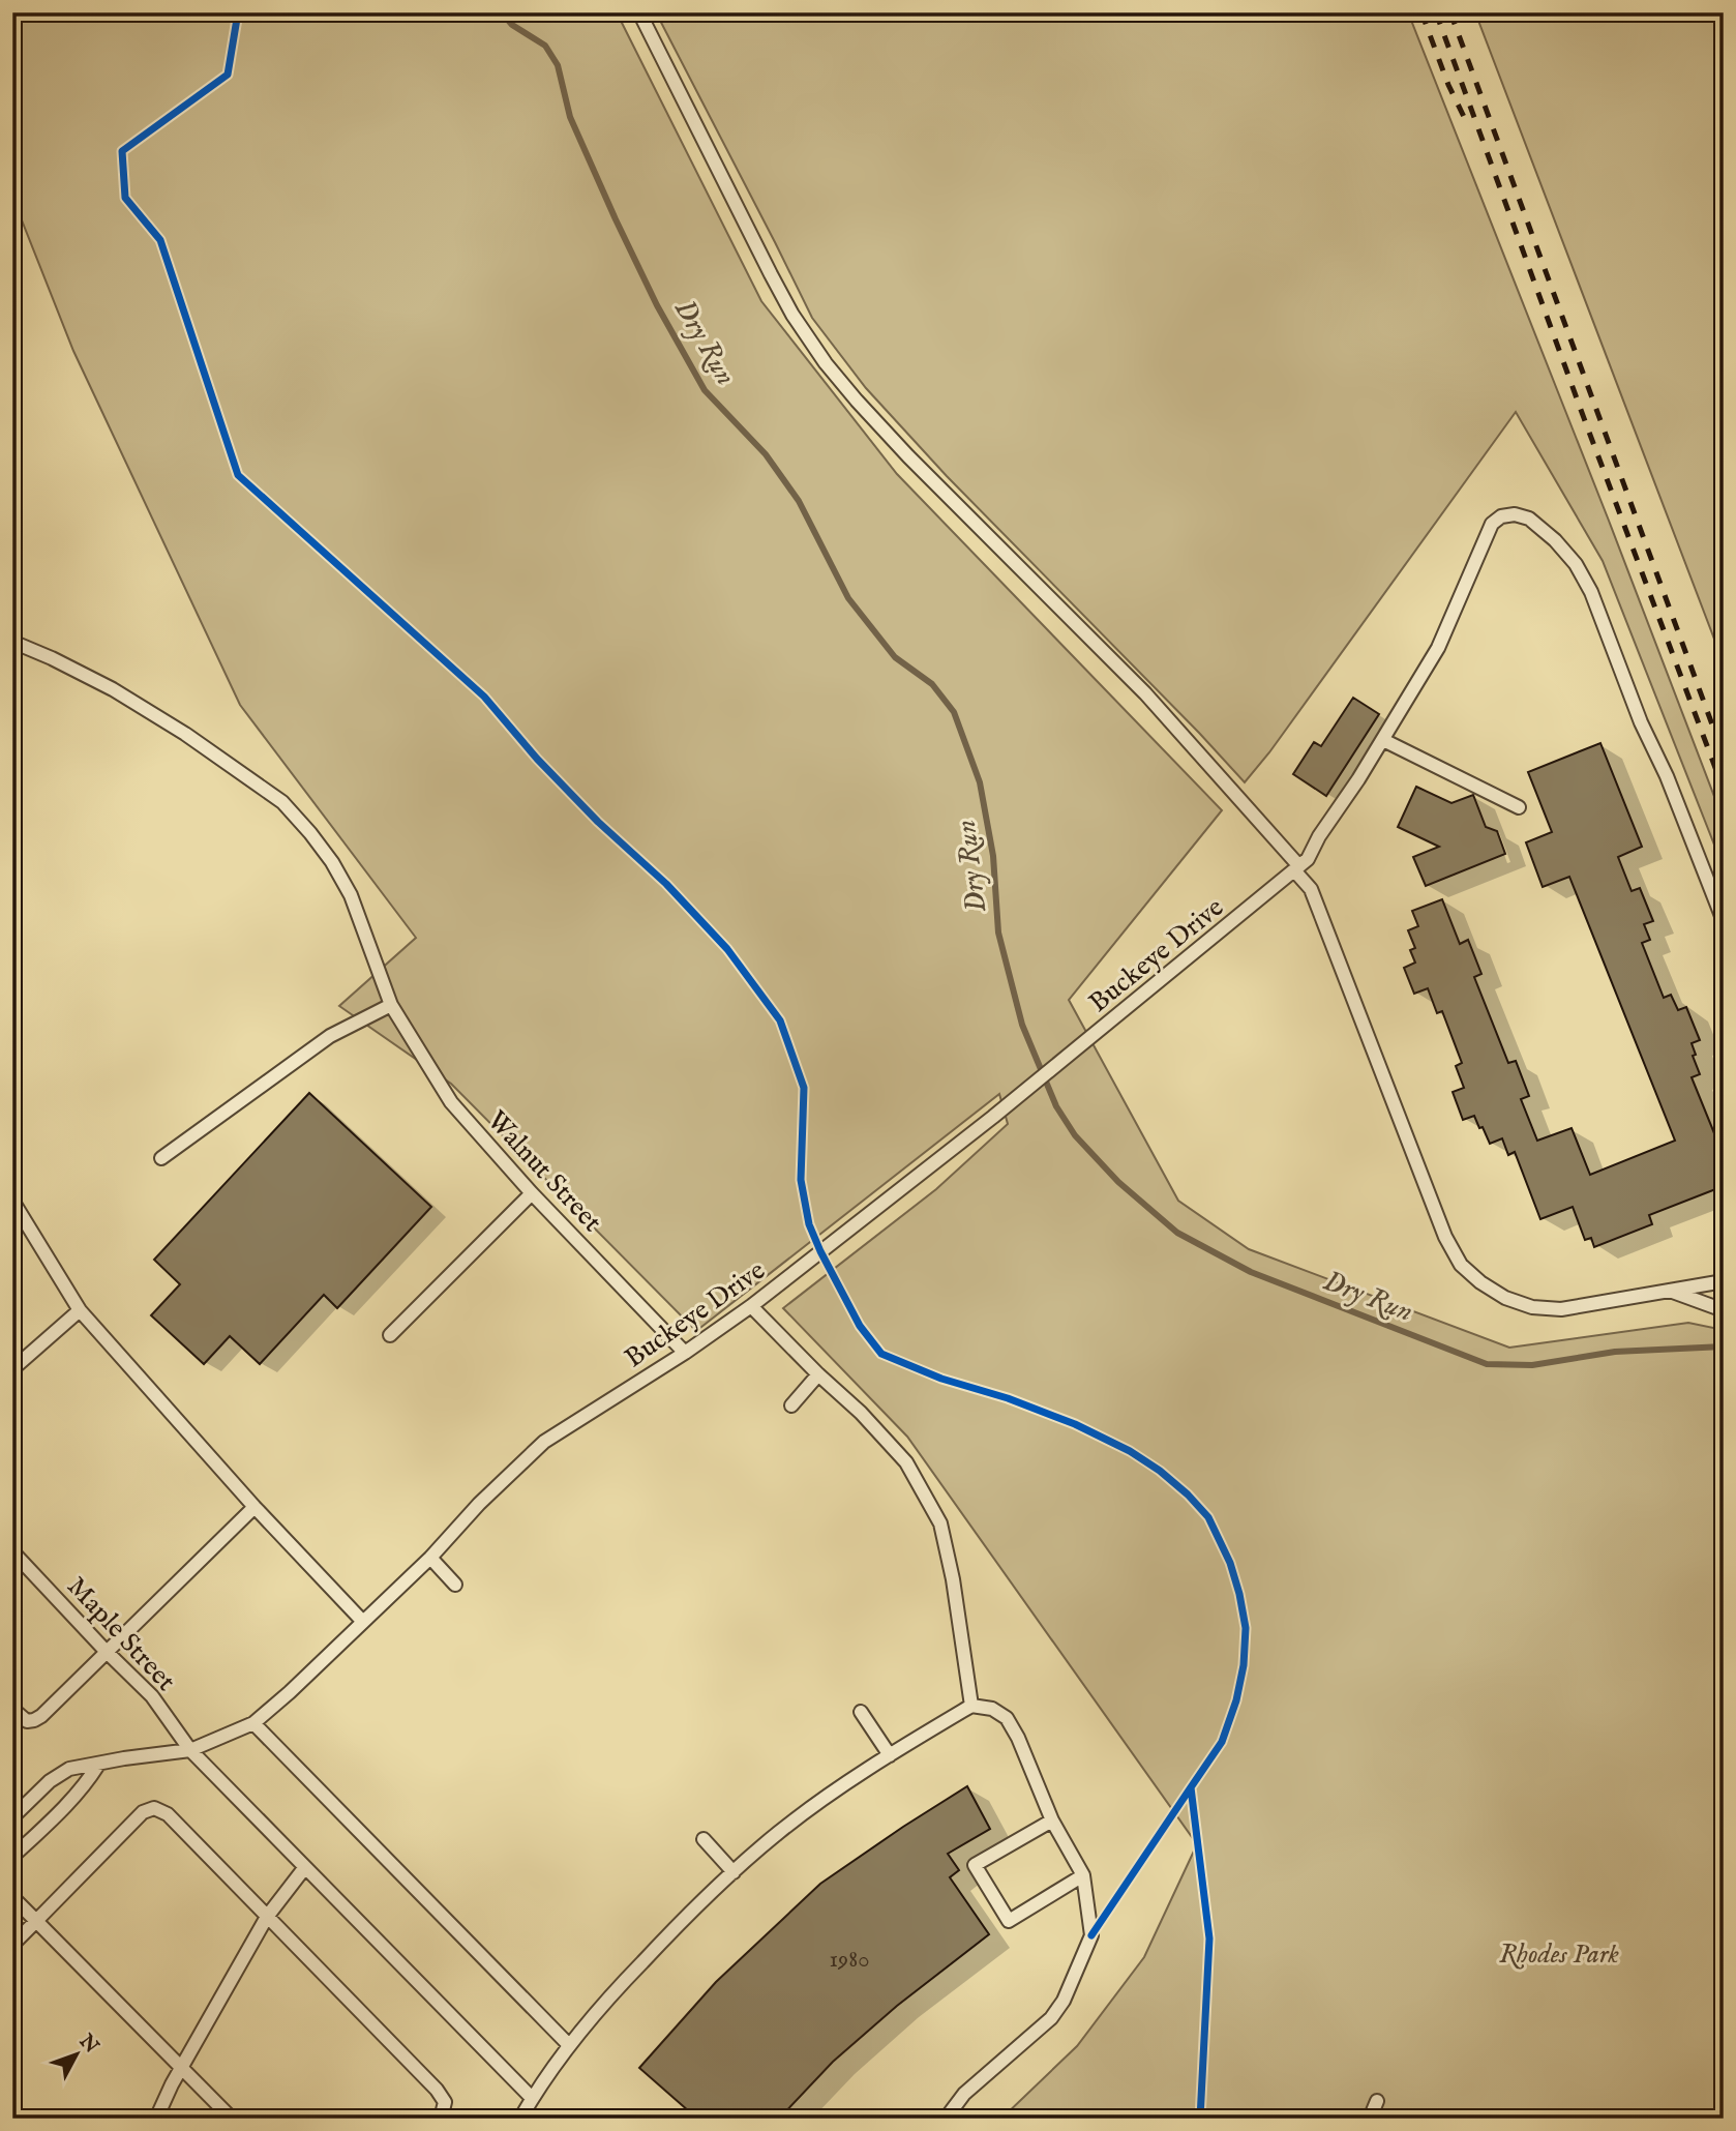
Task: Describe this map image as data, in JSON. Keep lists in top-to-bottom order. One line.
{"streets":{"lane":["Buckeye Drive","Walnut Street","Maple Street"]},"crossings":[["Buckeye Drive","Walnut Street"],["Buckeye Drive","Maple Street"]],"water":["Dry Run"],"parks":["Rhodes Park"],"house_numbers":["1980"],"north":"top right"}
